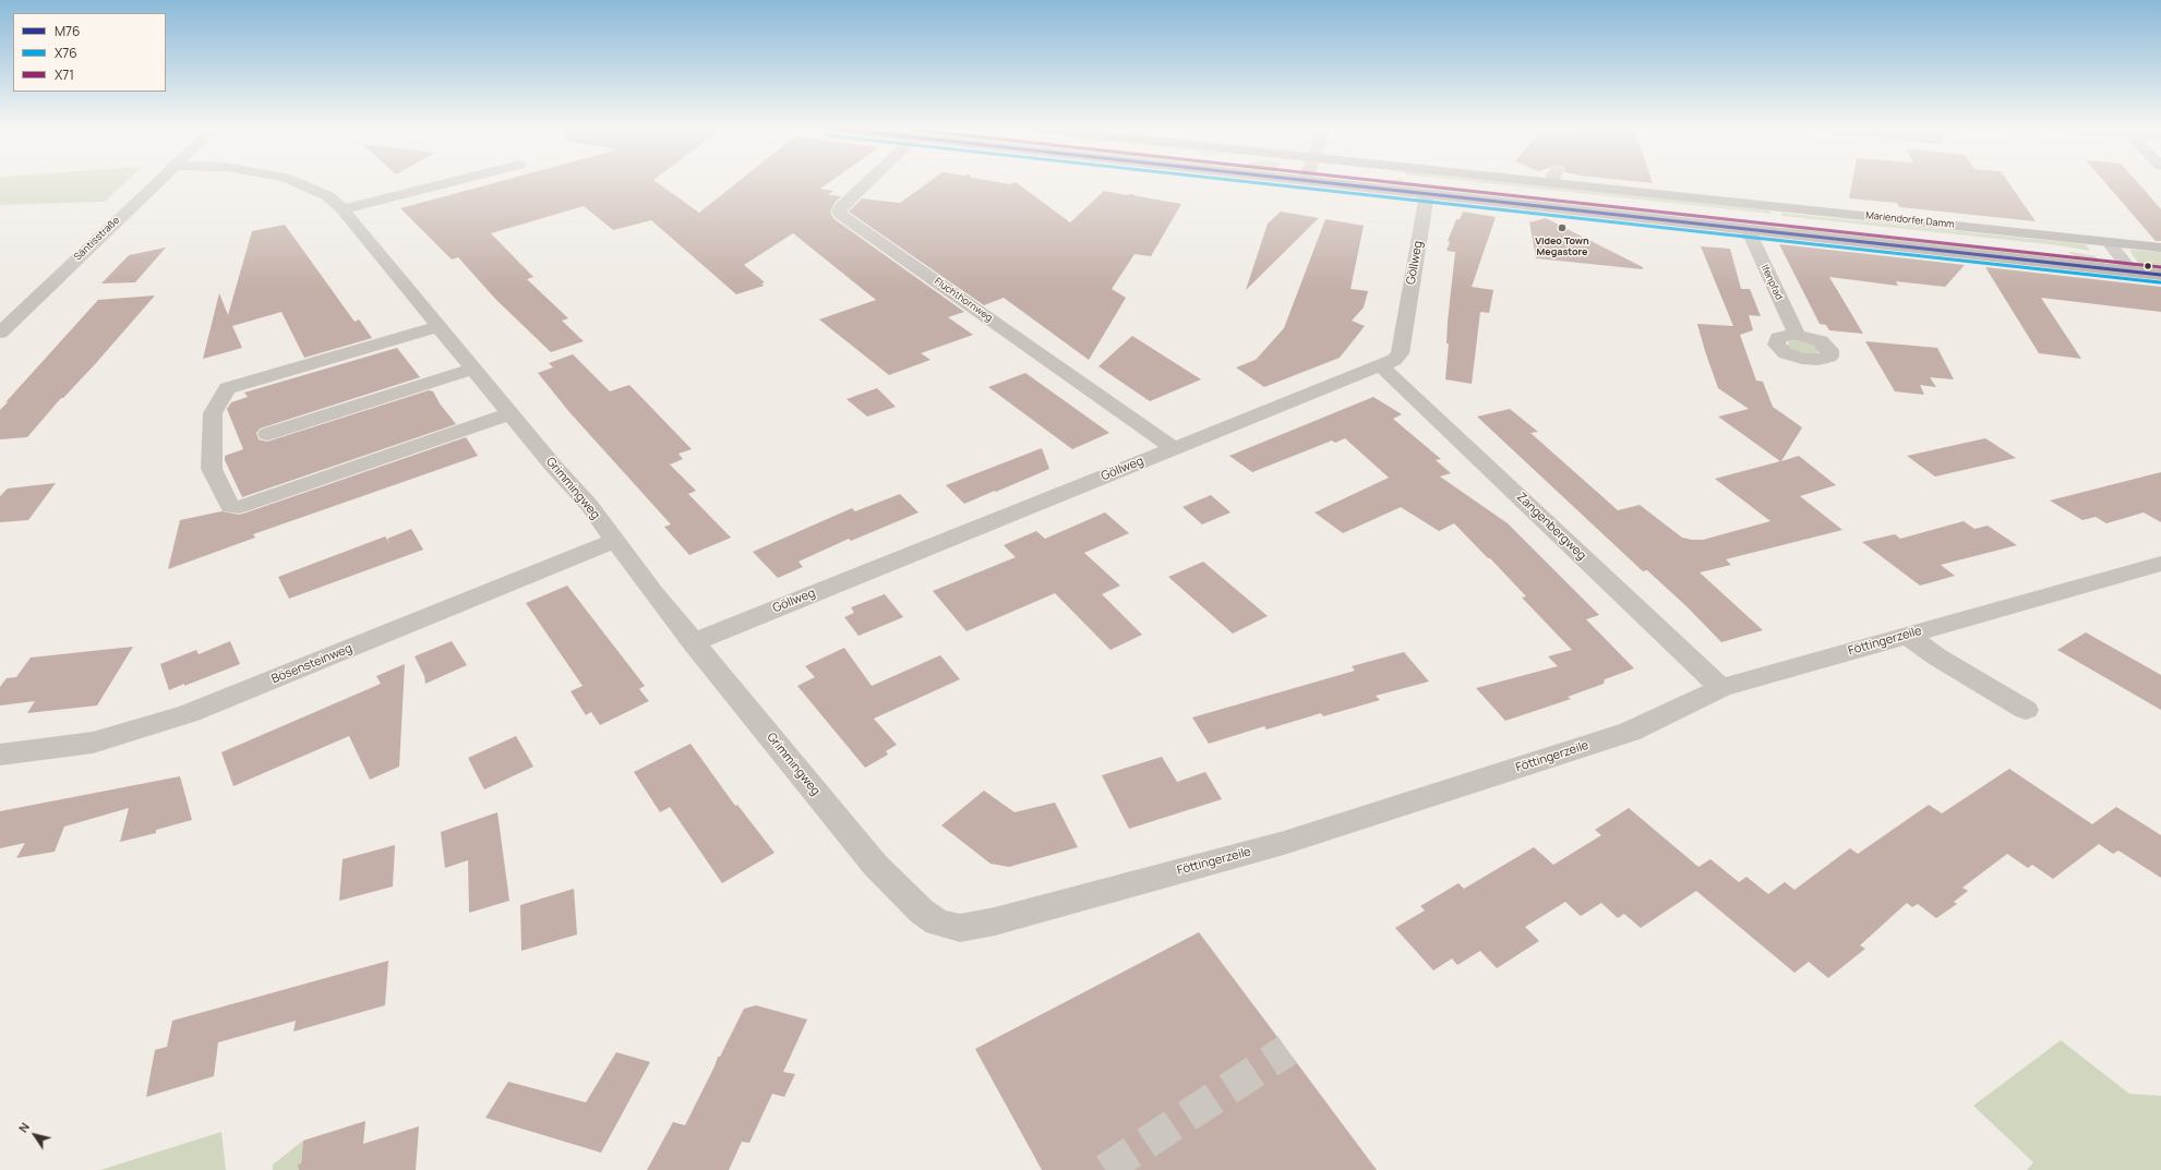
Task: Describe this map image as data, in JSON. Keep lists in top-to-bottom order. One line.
{"streets":{"main road":["Mariendorfer Damm"],"street":["Säntisstraße","Göllweg","Ifenpfad","Fluchthornweg","Grimmingweg","Zangenbergweg","Föttingerzeile","Bösensteinweg"]},"crossings":[["Göllweg","Fluchthornweg"],["Göllweg","Grimmingweg"],["Göllweg","Zangenbergweg"],["Grimmingweg","Föttingerzeile"],["Grimmingweg","Bösensteinweg"],["Zangenbergweg","Föttingerzeile"]],"places":["Video Town Megastore"],"lines":["transit line M76","transit line X76","transit line X71"],"legend":["M76","X76","X71"],"north":"top left"}
